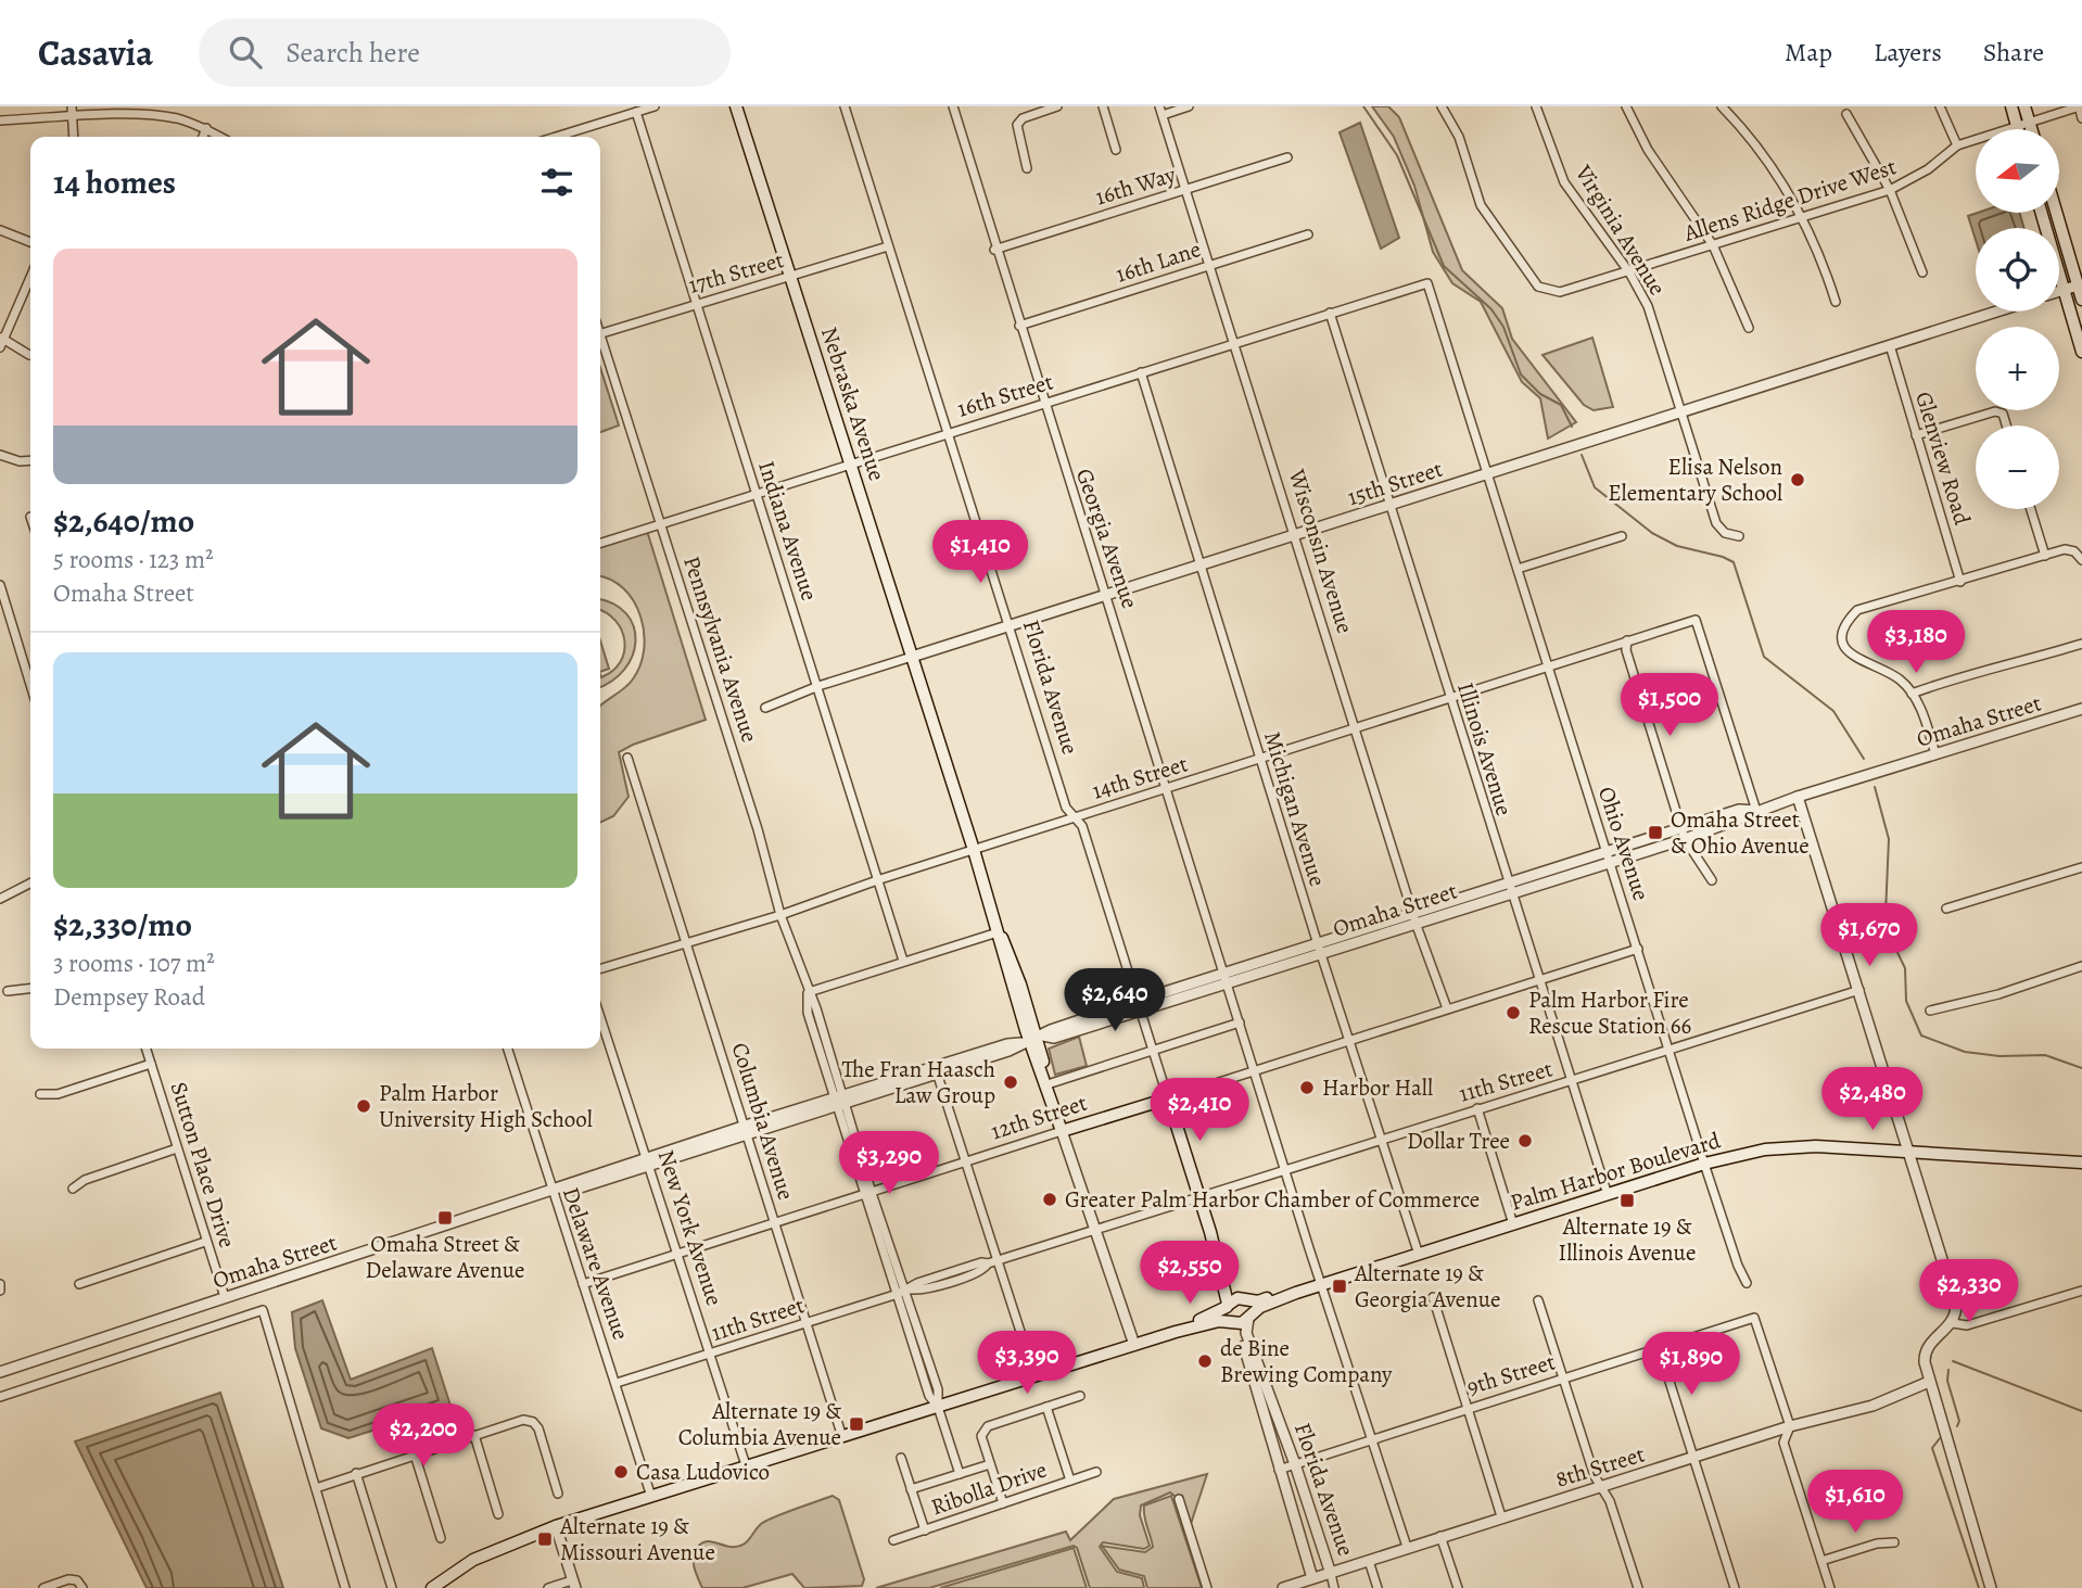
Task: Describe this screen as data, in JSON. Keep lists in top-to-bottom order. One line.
{"streets":{"main road":["Nebraska Avenue","Florida Avenue","12th Street","Palm Harbor Boulevard"],"street":["16th Way","Allens Ridge Drive West","Virginia Avenue","16th Lane","17th Street","16th Street","Glenview Road","15th Street","Indiana Avenue","Georgia Avenue","Wisconsin Avenue","Pennsylvania Avenue","Omaha Street","Illinois Avenue","14th Street","Michigan Avenue","Ohio Avenue","11th Street","Columbia Avenue","Sutton Place Drive","New York Avenue","Delaware Avenue","9th Street","8th Street","Ribolla Drive"]},"crossings":[["16th Way","Georgia Avenue"],["16th Way","Wisconsin Avenue"],["Allens Ridge Drive West","Virginia Avenue"],["Virginia Avenue","15th Street"],["16th Lane","Georgia Avenue"],["16th Lane","Wisconsin Avenue"],["17th Street","Nebraska Avenue"],["17th Street","Indiana Avenue"],["17th Street","Florida Avenue"],["16th Street","Nebraska Avenue"],["16th Street","Indiana Avenue"],["16th Street","Georgia Avenue"],["16th Street","Wisconsin Avenue"],["16th Street","Pennsylvania Avenue"],["16th Street","Florida Avenue"],["16th Street","Illinois Avenue"],["16th Street","Michigan Avenue"],["16th Street","Ohio Avenue"],["Nebraska Avenue","15th Street"],["Nebraska Avenue","Omaha Street"],["Nebraska Avenue","14th Street"],["Nebraska Avenue","11th Street"],["Nebraska Avenue","12th Street"],["Glenview Road","15th Street"],["15th Street","Indiana Avenue"],["15th Street","Georgia Avenue"],["15th Street","Wisconsin Avenue"],["15th Street","Florida Avenue"],["15th Street","Illinois Avenue"],["15th Street","Michigan Avenue"],["15th Street","Ohio Avenue"],["Indiana Avenue","14th Street"],["Georgia Avenue","Omaha Street"],["Georgia Avenue","14th Street"],["Wisconsin Avenue","Omaha Street"],["Wisconsin Avenue","14th Street"],["Wisconsin Avenue","12th Street"],["Pennsylvania Avenue","Omaha Street"],["Pennsylvania Avenue","14th Street"],["Pennsylvania Avenue","11th Street"],["Pennsylvania Avenue","12th Street"],["Florida Avenue","Omaha Street"],["Florida Avenue","14th Street"],["Florida Avenue","11th Street"],["Florida Avenue","12th Street"],["Florida Avenue","Palm Harbor Boulevard"],["Florida Avenue","9th Street"],["Florida Avenue","8th Street"],["Omaha Street","Illinois Avenue"],["Omaha Street","14th Street"],["Omaha Street","Michigan Avenue"],["Omaha Street","Ohio Avenue"],["Omaha Street","Columbia Avenue"],["Omaha Street","Sutton Place Drive"],["Omaha Street","New York Avenue"],["Omaha Street","Delaware Avenue"],["Illinois Avenue","14th Street"],["Illinois Avenue","11th Street"],["Illinois Avenue","12th Street"],["Illinois Avenue","Palm Harbor Boulevard"],["14th Street","Michigan Avenue"],["14th Street","Ohio Avenue"],["14th Street","Columbia Avenue"],["Michigan Avenue","11th Street"],["Michigan Avenue","12th Street"],["Michigan Avenue","Palm Harbor Boulevard"],["Ohio Avenue","11th Street"],["Ohio Avenue","12th Street"],["Ohio Avenue","Palm Harbor Boulevard"],["11th Street","Columbia Avenue"],["11th Street","New York Avenue"],["11th Street","Delaware Avenue"],["12th Street","Columbia Avenue"],["12th Street","New York Avenue"],["12th Street","Delaware Avenue"],["9th Street","8th Street"]],"places":{"other":["Elisa Nelson Elementary School","Palm Harbor Fire Rescue Station 66","The Fran Haasch Law Group","Harbor Hall","Palm Harbor University High School","Dollar Tree","Greater Palm Harbor Chamber of Commerce","de Bine Brewing Company","Casa Ludovico"],"transit":["Omaha Street & Ohio Avenue","Alternate 19 & Illinois Avenue","Omaha Street & Delaware Avenue","Alternate 19 & Georgia Avenue","Alternate 19 & Columbia Avenue","Alternate 19 & Missouri Avenue"]},"north":"left","page":{"header":"Casavia","search":"Search here","nav":["Map","Layers","Share"],"map_buttons":["+","−"],"heading":"14 homes","list":[{"name":"$2,640/mo","note":"5 rooms · 123 m² · Omaha Street"},{"name":"$2,330/mo","note":"3 rooms · 107 m² · Dempsey Road"}],"price":["$1,410","$3,180","$1,500","$1,670","$2,640","$2,480","$2,410","$3,290","$2,550","$2,330","$3,390","$1,890","$2,200","$1,610"]}}
